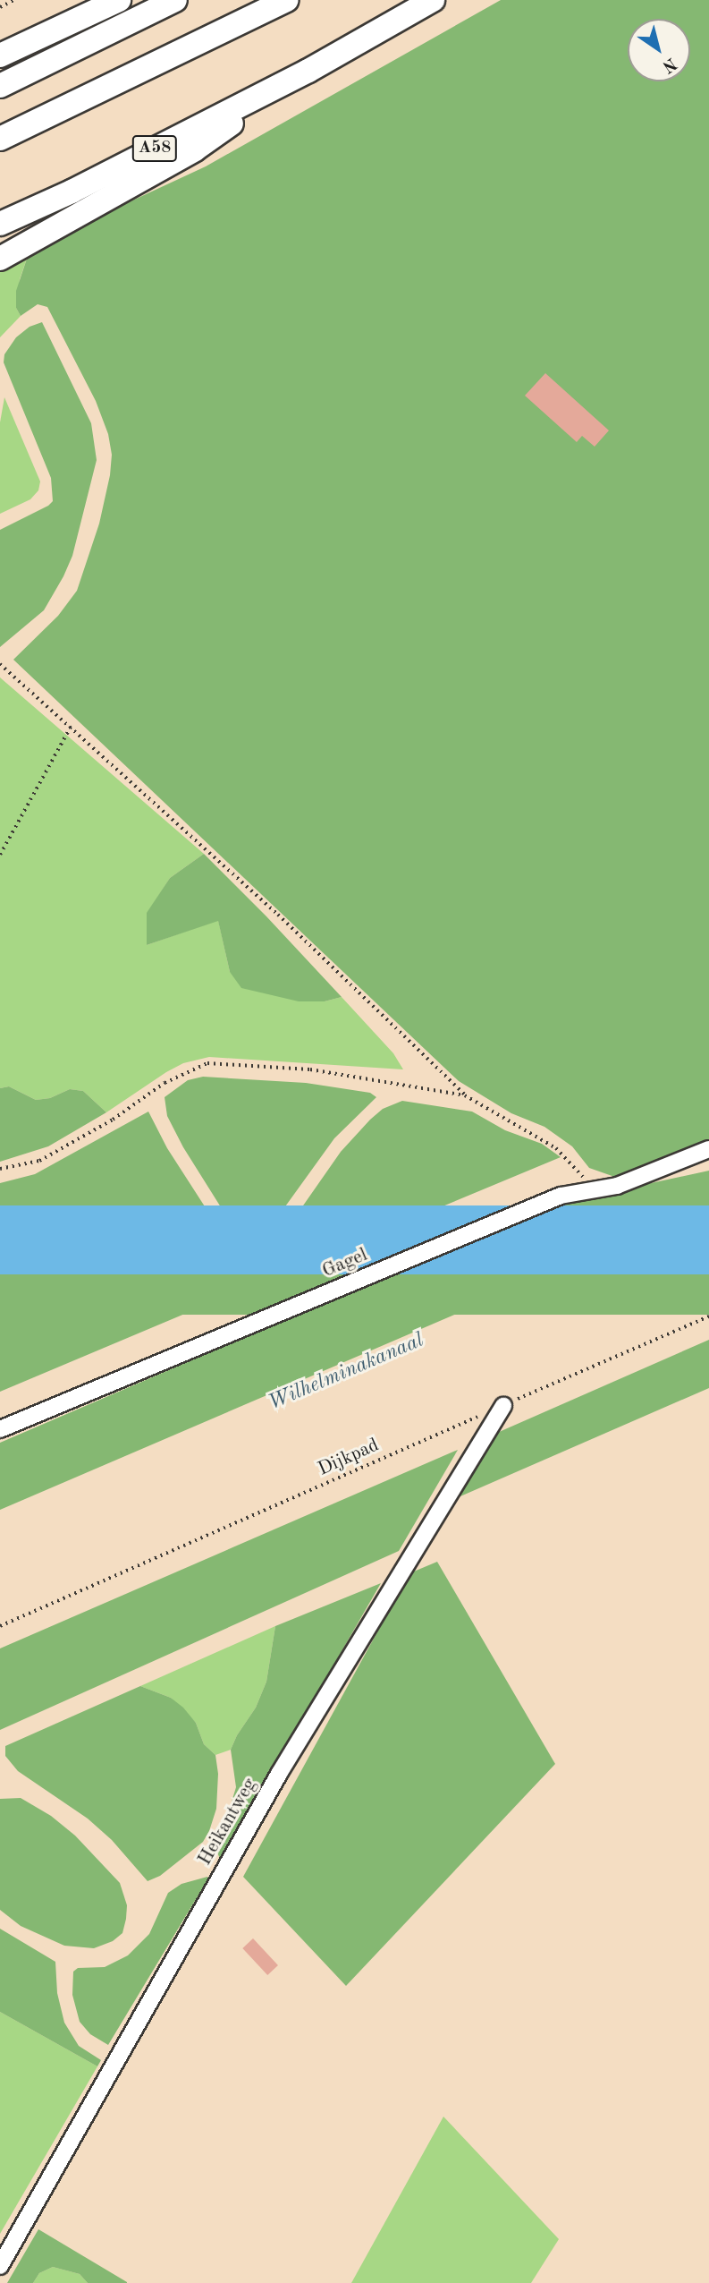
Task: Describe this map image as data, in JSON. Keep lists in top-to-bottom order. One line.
{"streets":{"highway":["A58"],"street":["Gagel","Heikantweg"],"path":["Dijkpad"]},"crossings":[["Dijkpad","Heikantweg"]],"water":["Wilhelminakanaal"],"north":"bottom right"}
